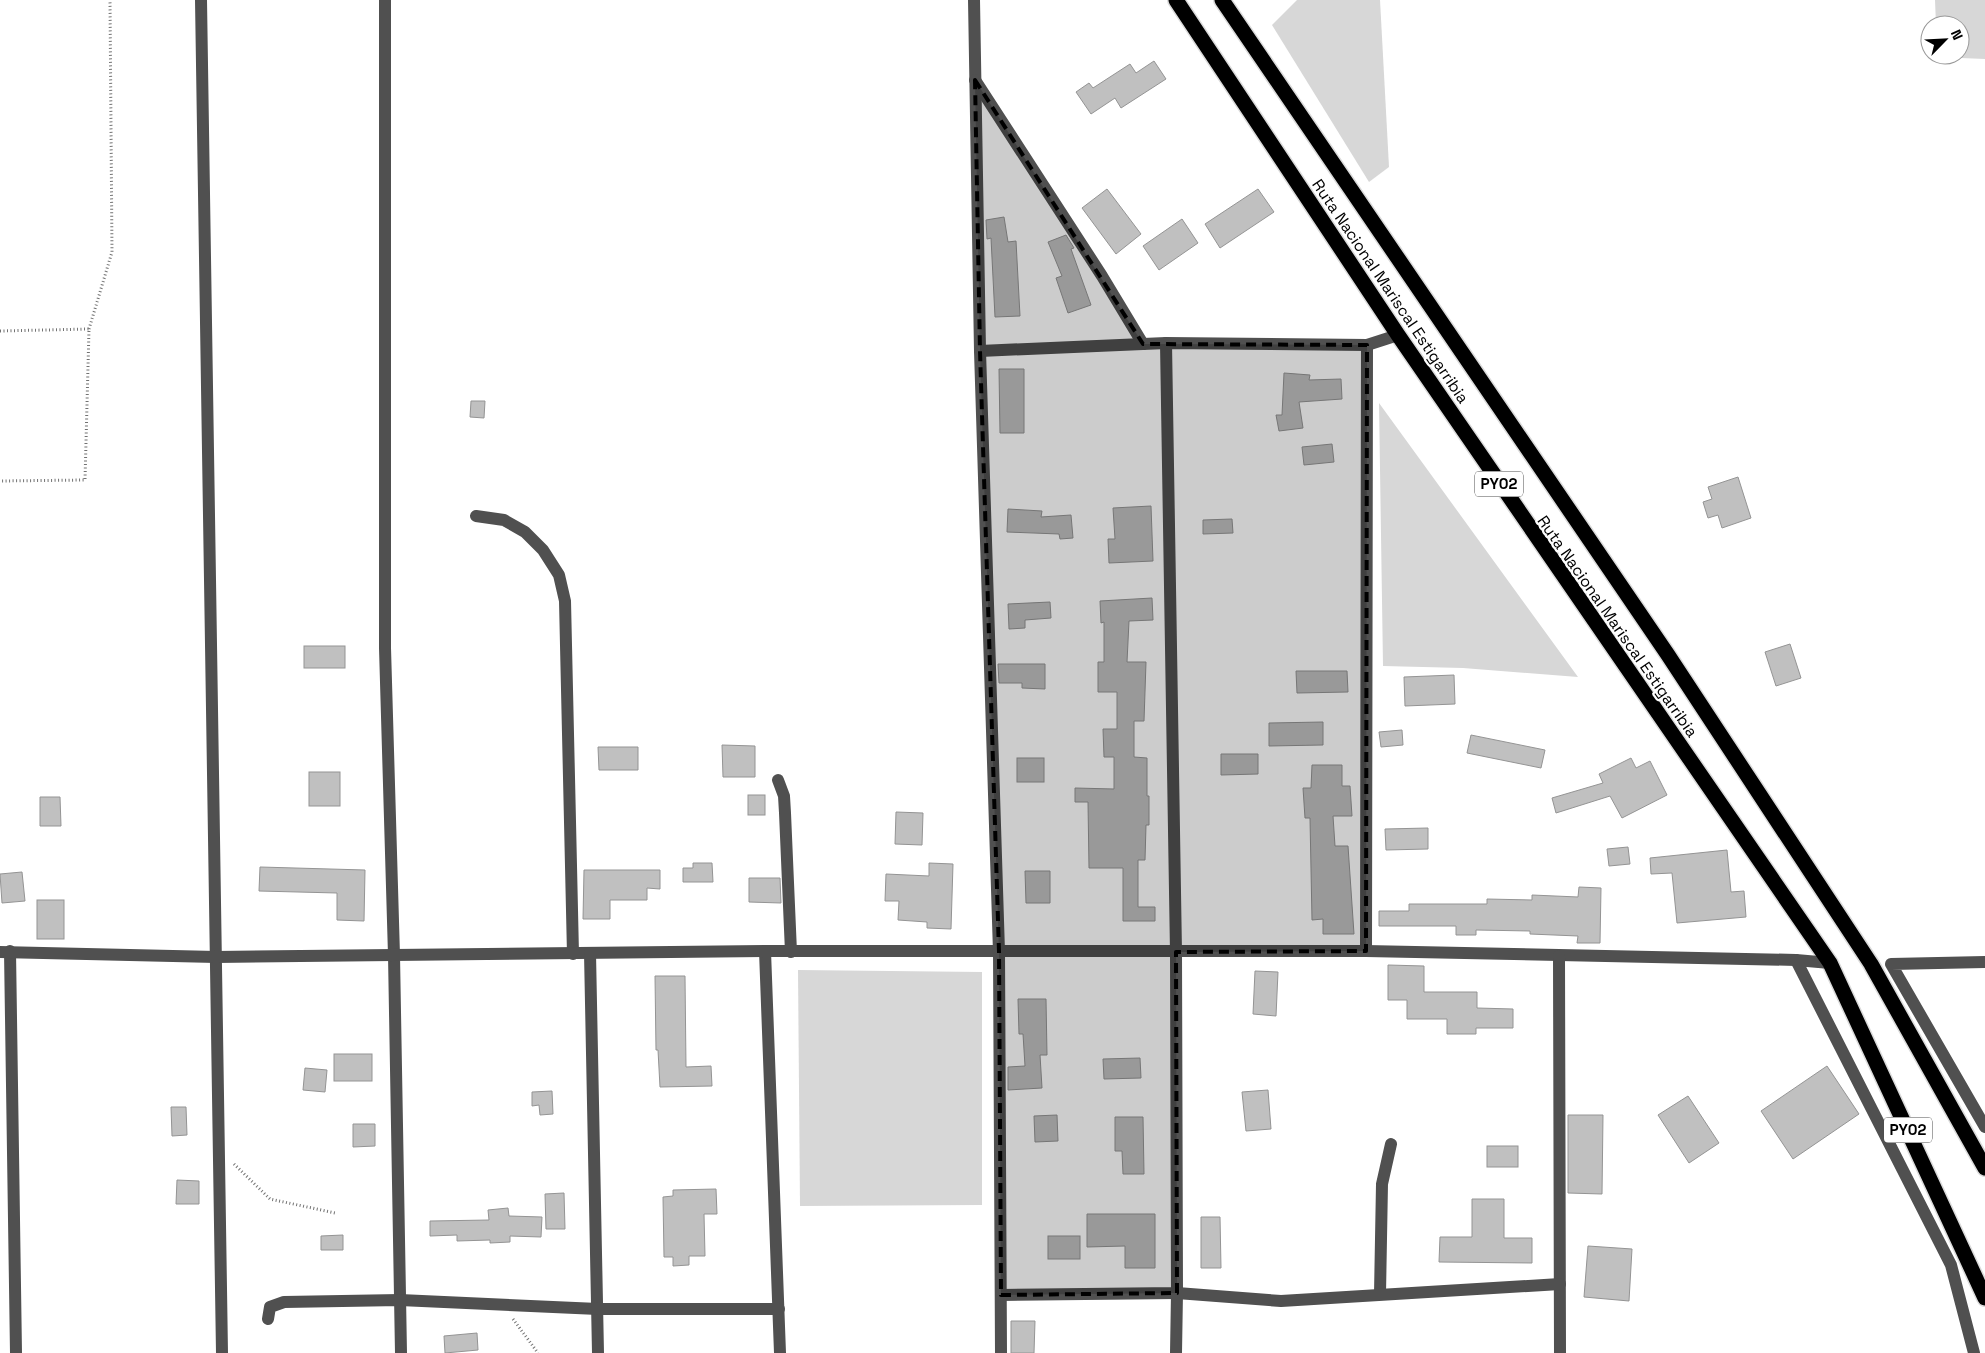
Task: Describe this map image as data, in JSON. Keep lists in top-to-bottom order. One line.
{"streets":{"highway":["Ruta Nacional Mariscal Estigarribia","PY02"]},"north":"top right"}
